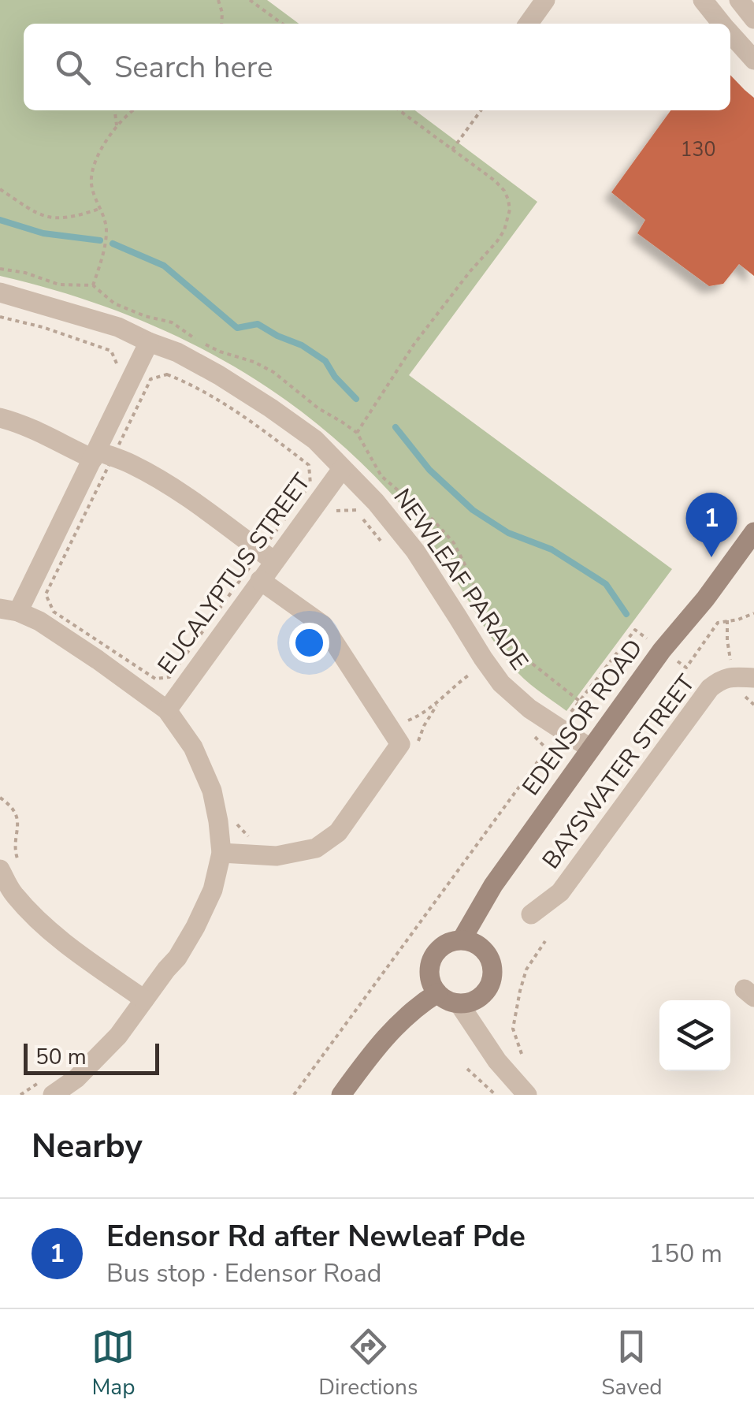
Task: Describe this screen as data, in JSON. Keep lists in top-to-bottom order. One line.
{"streets":{"main road":["EDENSOR ROAD"],"street":["EUCALYPTUS STREET","NEWLEAF PARADE","BAYSWATER STREET"]},"crossings":[["EUCALYPTUS STREET","NEWLEAF PARADE"],["NEWLEAF PARADE","EDENSOR ROAD"]],"house_numbers":["130"],"scale_bar":"50 m","page":{"search":"Search here","pins":"1","scale":"50 m","heading":"Nearby","list":[{"mark":"1","name":"Edensor Rd after Newleaf Pde","note":"Bus stop · Edensor Road","value":"150 m"}],"nav":["Map","Directions","Saved"]}}
